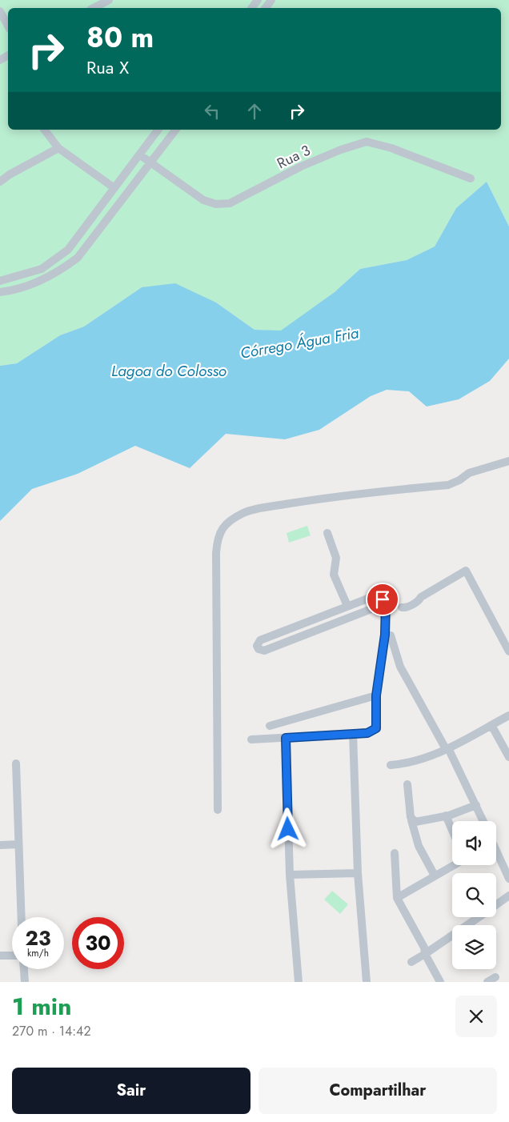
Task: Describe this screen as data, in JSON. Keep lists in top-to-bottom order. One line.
{"streets":{"street":["Rua 3"]},"water":["Córrego Água Fria","Lagoa do Colosso"],"page":{"turn":["80 m","Rua X"],"speed":"23 km/h","limit":"30","heading":["1 min","270 m · 14:42"],"buttons":["Sair","Compartilhar"]}}
